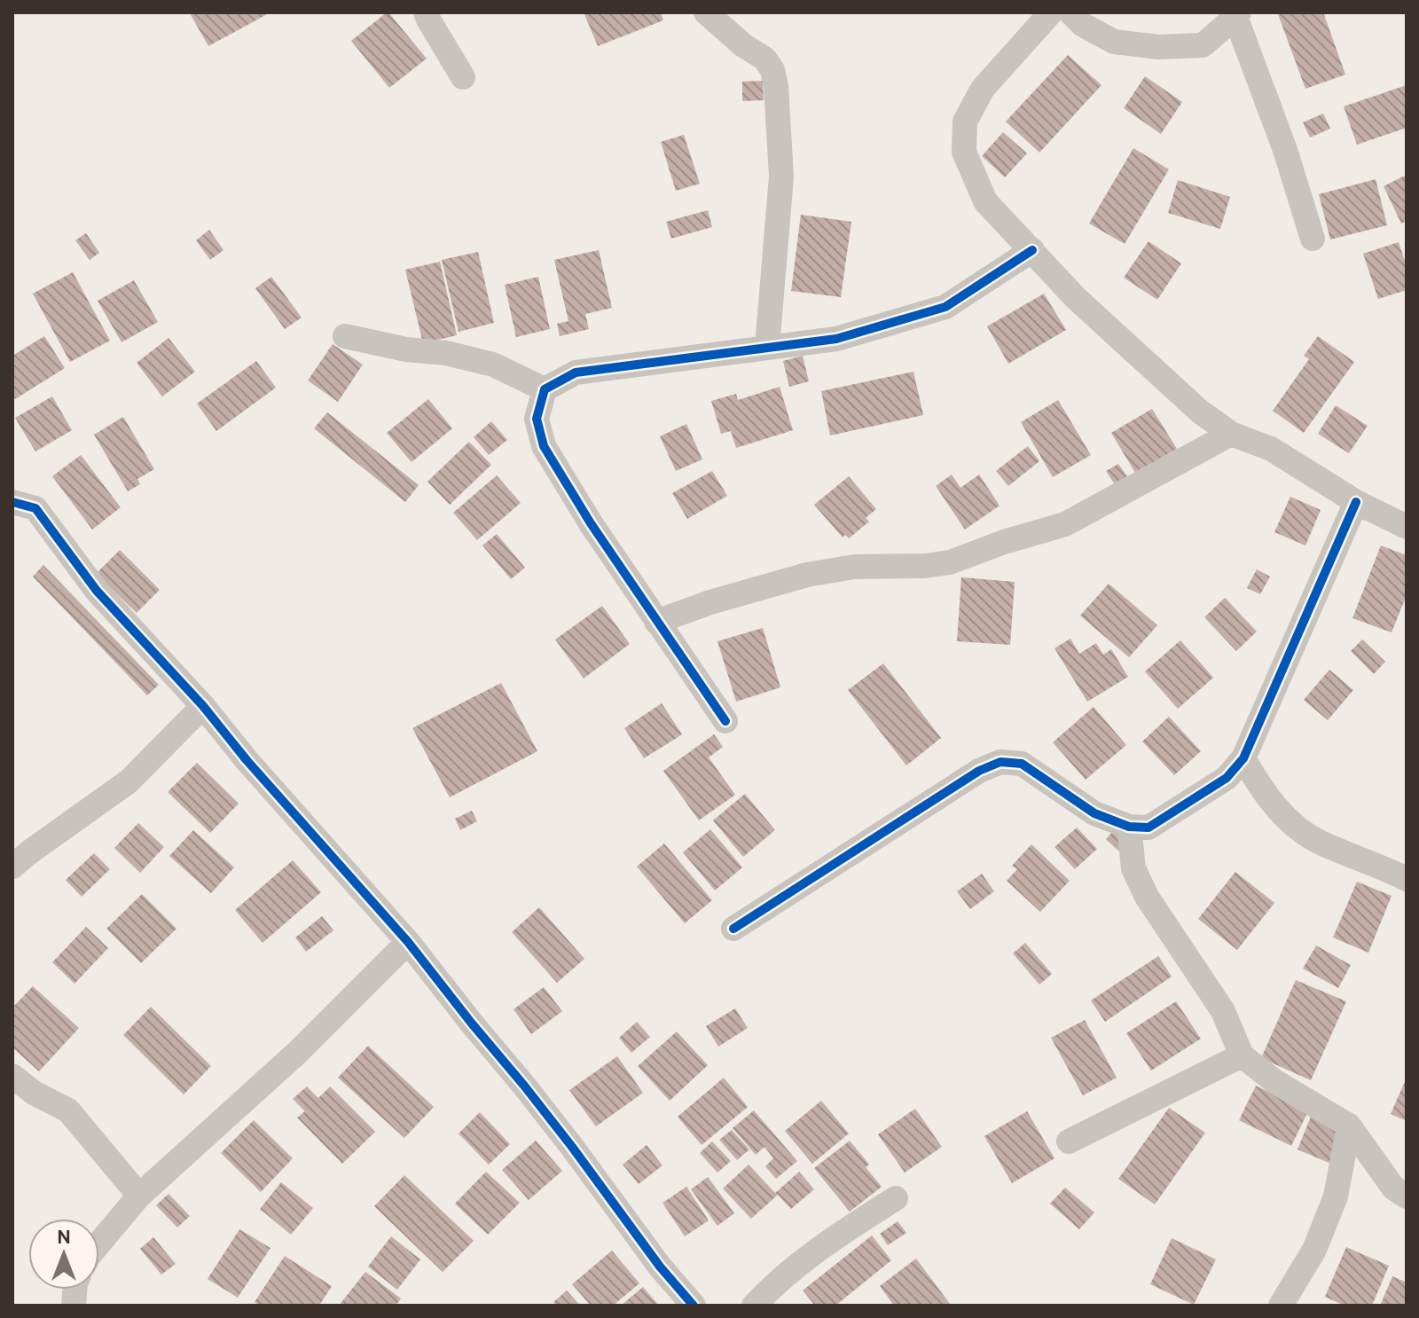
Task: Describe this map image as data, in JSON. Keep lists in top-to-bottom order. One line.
{"north":"top"}
